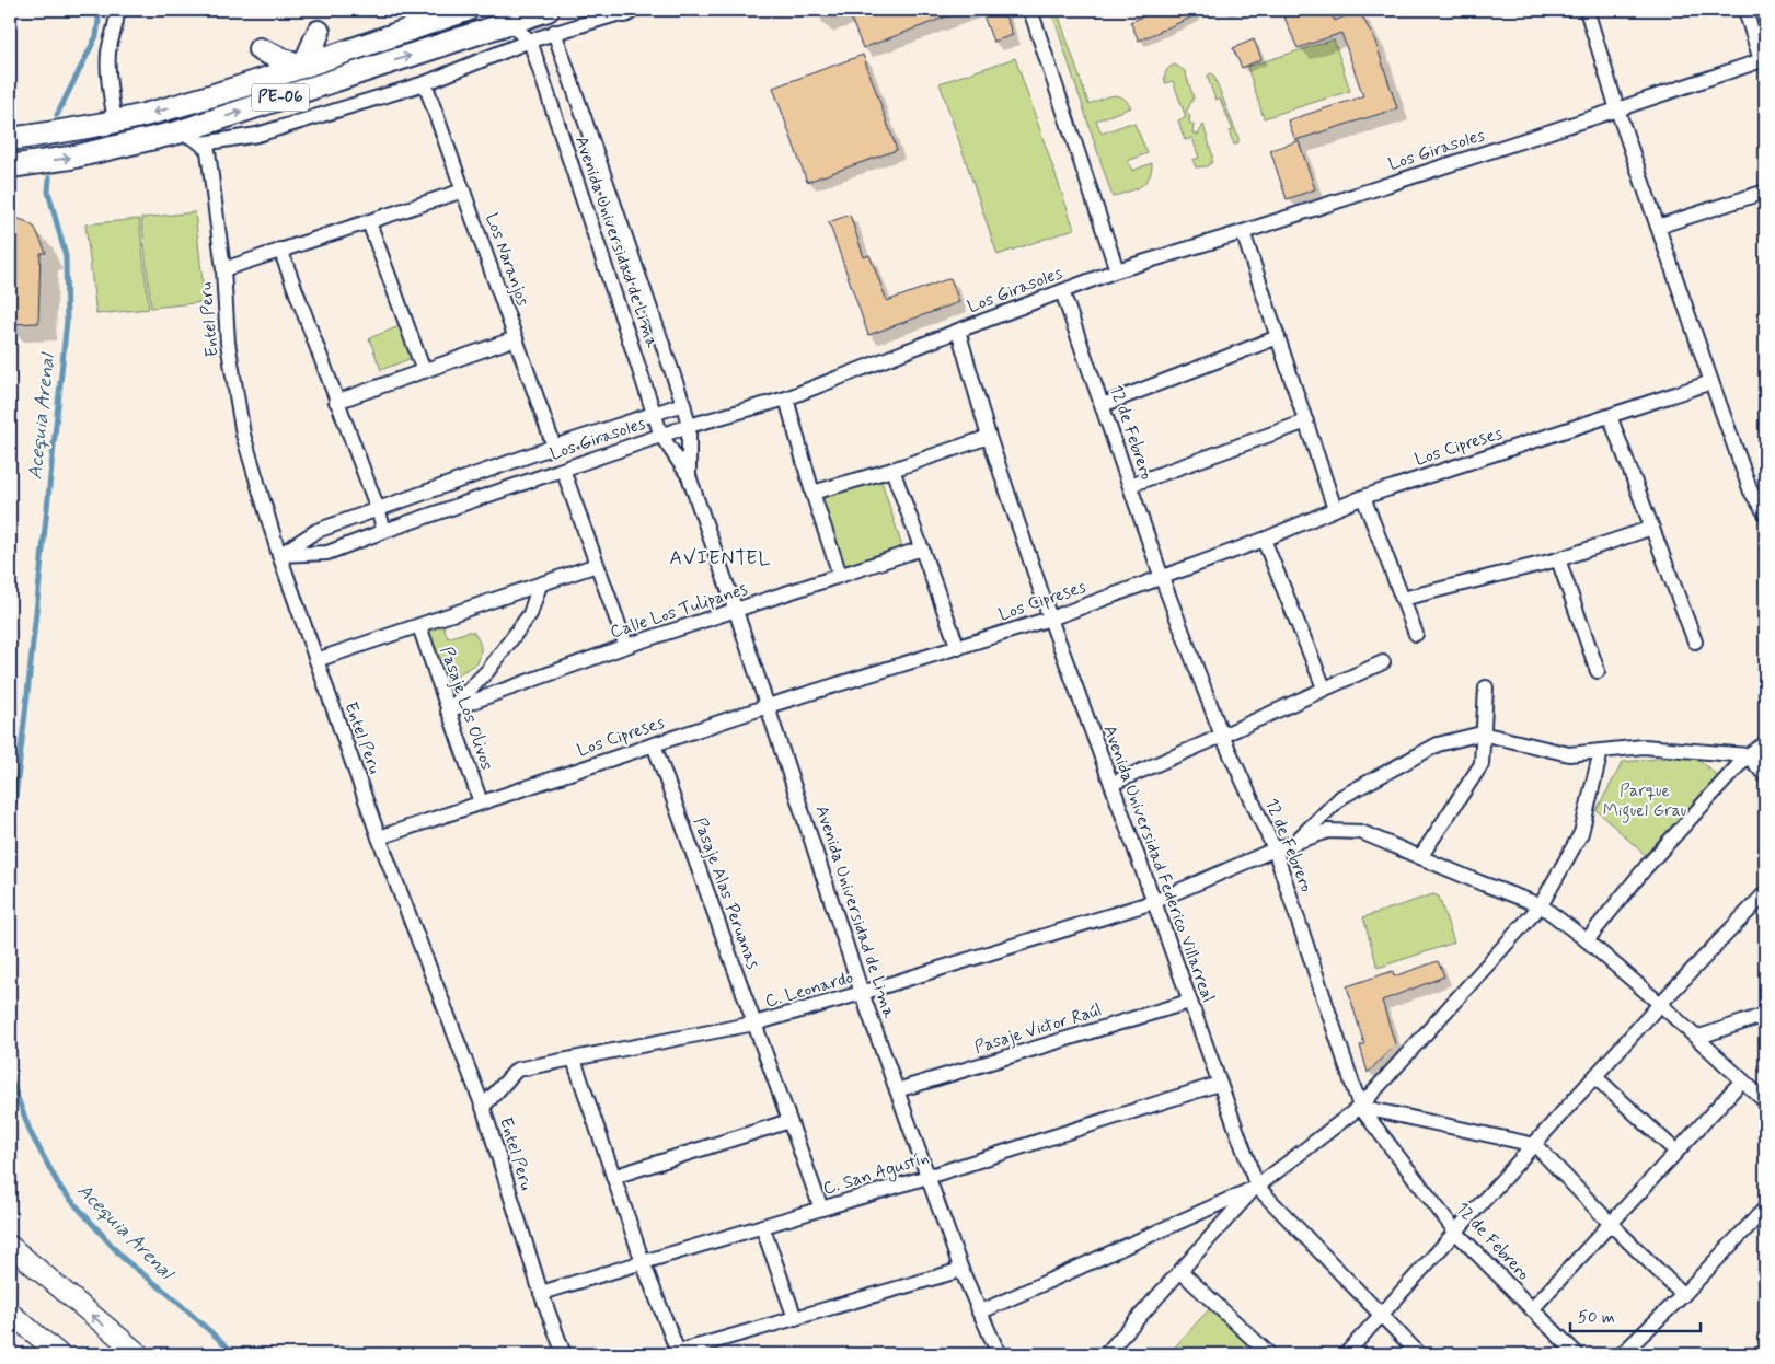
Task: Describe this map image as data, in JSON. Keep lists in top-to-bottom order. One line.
{"streets":{"main road":["PE-06"],"street":["Los Girasoles","Avenida Universidad de Lima","Los Naranjos","Entel Peru","12 de Febrero","Los Cipreses","Calle Los Tulipanes","Pasaje Los Olivos","Avenida Universidad Federico Villarreal","Pasaje Alas Peruanas","C. Leonardo","Pasaje Victor Raúl","C. San Agustín"]},"crossings":[["Los Girasoles","Avenida Universidad de Lima"],["Los Girasoles","Entel Peru"],["Los Girasoles","12 de Febrero"],["Los Girasoles","Avenida Universidad Federico Villarreal"],["Avenida Universidad de Lima","Los Cipreses"],["Avenida Universidad de Lima","Calle Los Tulipanes"],["Avenida Universidad de Lima","C. Leonardo"],["Avenida Universidad de Lima","Pasaje Victor Raúl"],["Avenida Universidad de Lima","C. San Agustín"],["Entel Peru","Los Cipreses"],["Entel Peru","C. Leonardo"],["Entel Peru","C. San Agustín"],["12 de Febrero","Los Cipreses"],["12 de Febrero","C. Leonardo"],["Los Cipreses","Pasaje Los Olivos"],["Los Cipreses","Avenida Universidad Federico Villarreal"],["Los Cipreses","Pasaje Alas Peruanas"],["Calle Los Tulipanes","Pasaje Los Olivos"],["Avenida Universidad Federico Villarreal","C. Leonardo"],["Avenida Universidad Federico Villarreal","Pasaje Victor Raúl"],["Avenida Universidad Federico Villarreal","C. San Agustín"],["Pasaje Alas Peruanas","C. Leonardo"],["Pasaje Alas Peruanas","C. San Agustín"]],"districts":["AVIENTEL"],"water":["Acequia Arenal"],"parks":["Parque Miguel Grau"],"scale_bar":"50 m"}
